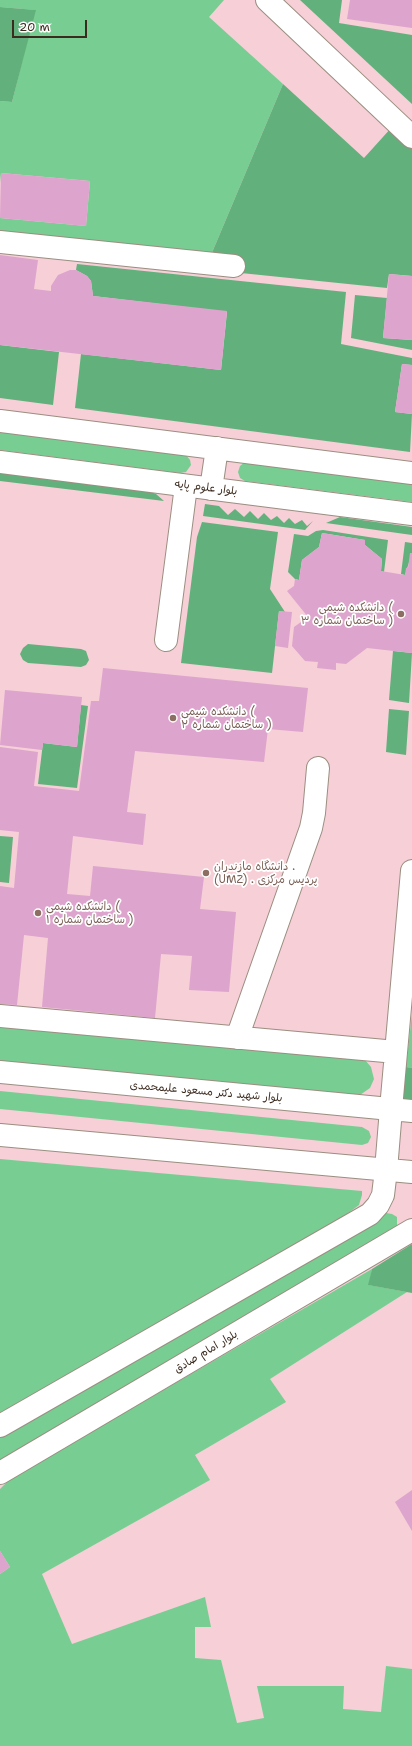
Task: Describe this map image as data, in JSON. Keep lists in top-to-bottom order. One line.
{"streets":{"street":["بلوار علوم پایه","بلوار شهید دکتر مسعود علیمحمدی","بلوار امام صادق"]},"places":["دانشکده شیمی ( ساختمان شماره ۳ )","دانشکده شیمی ( ساختمان شماره ۲ )","دانشگاه مازندران . (UMZ) . پردیس مرکزی","دانشکده شیمی ( ساختمان شماره ۱ )"],"scale_bar":"20 m"}
